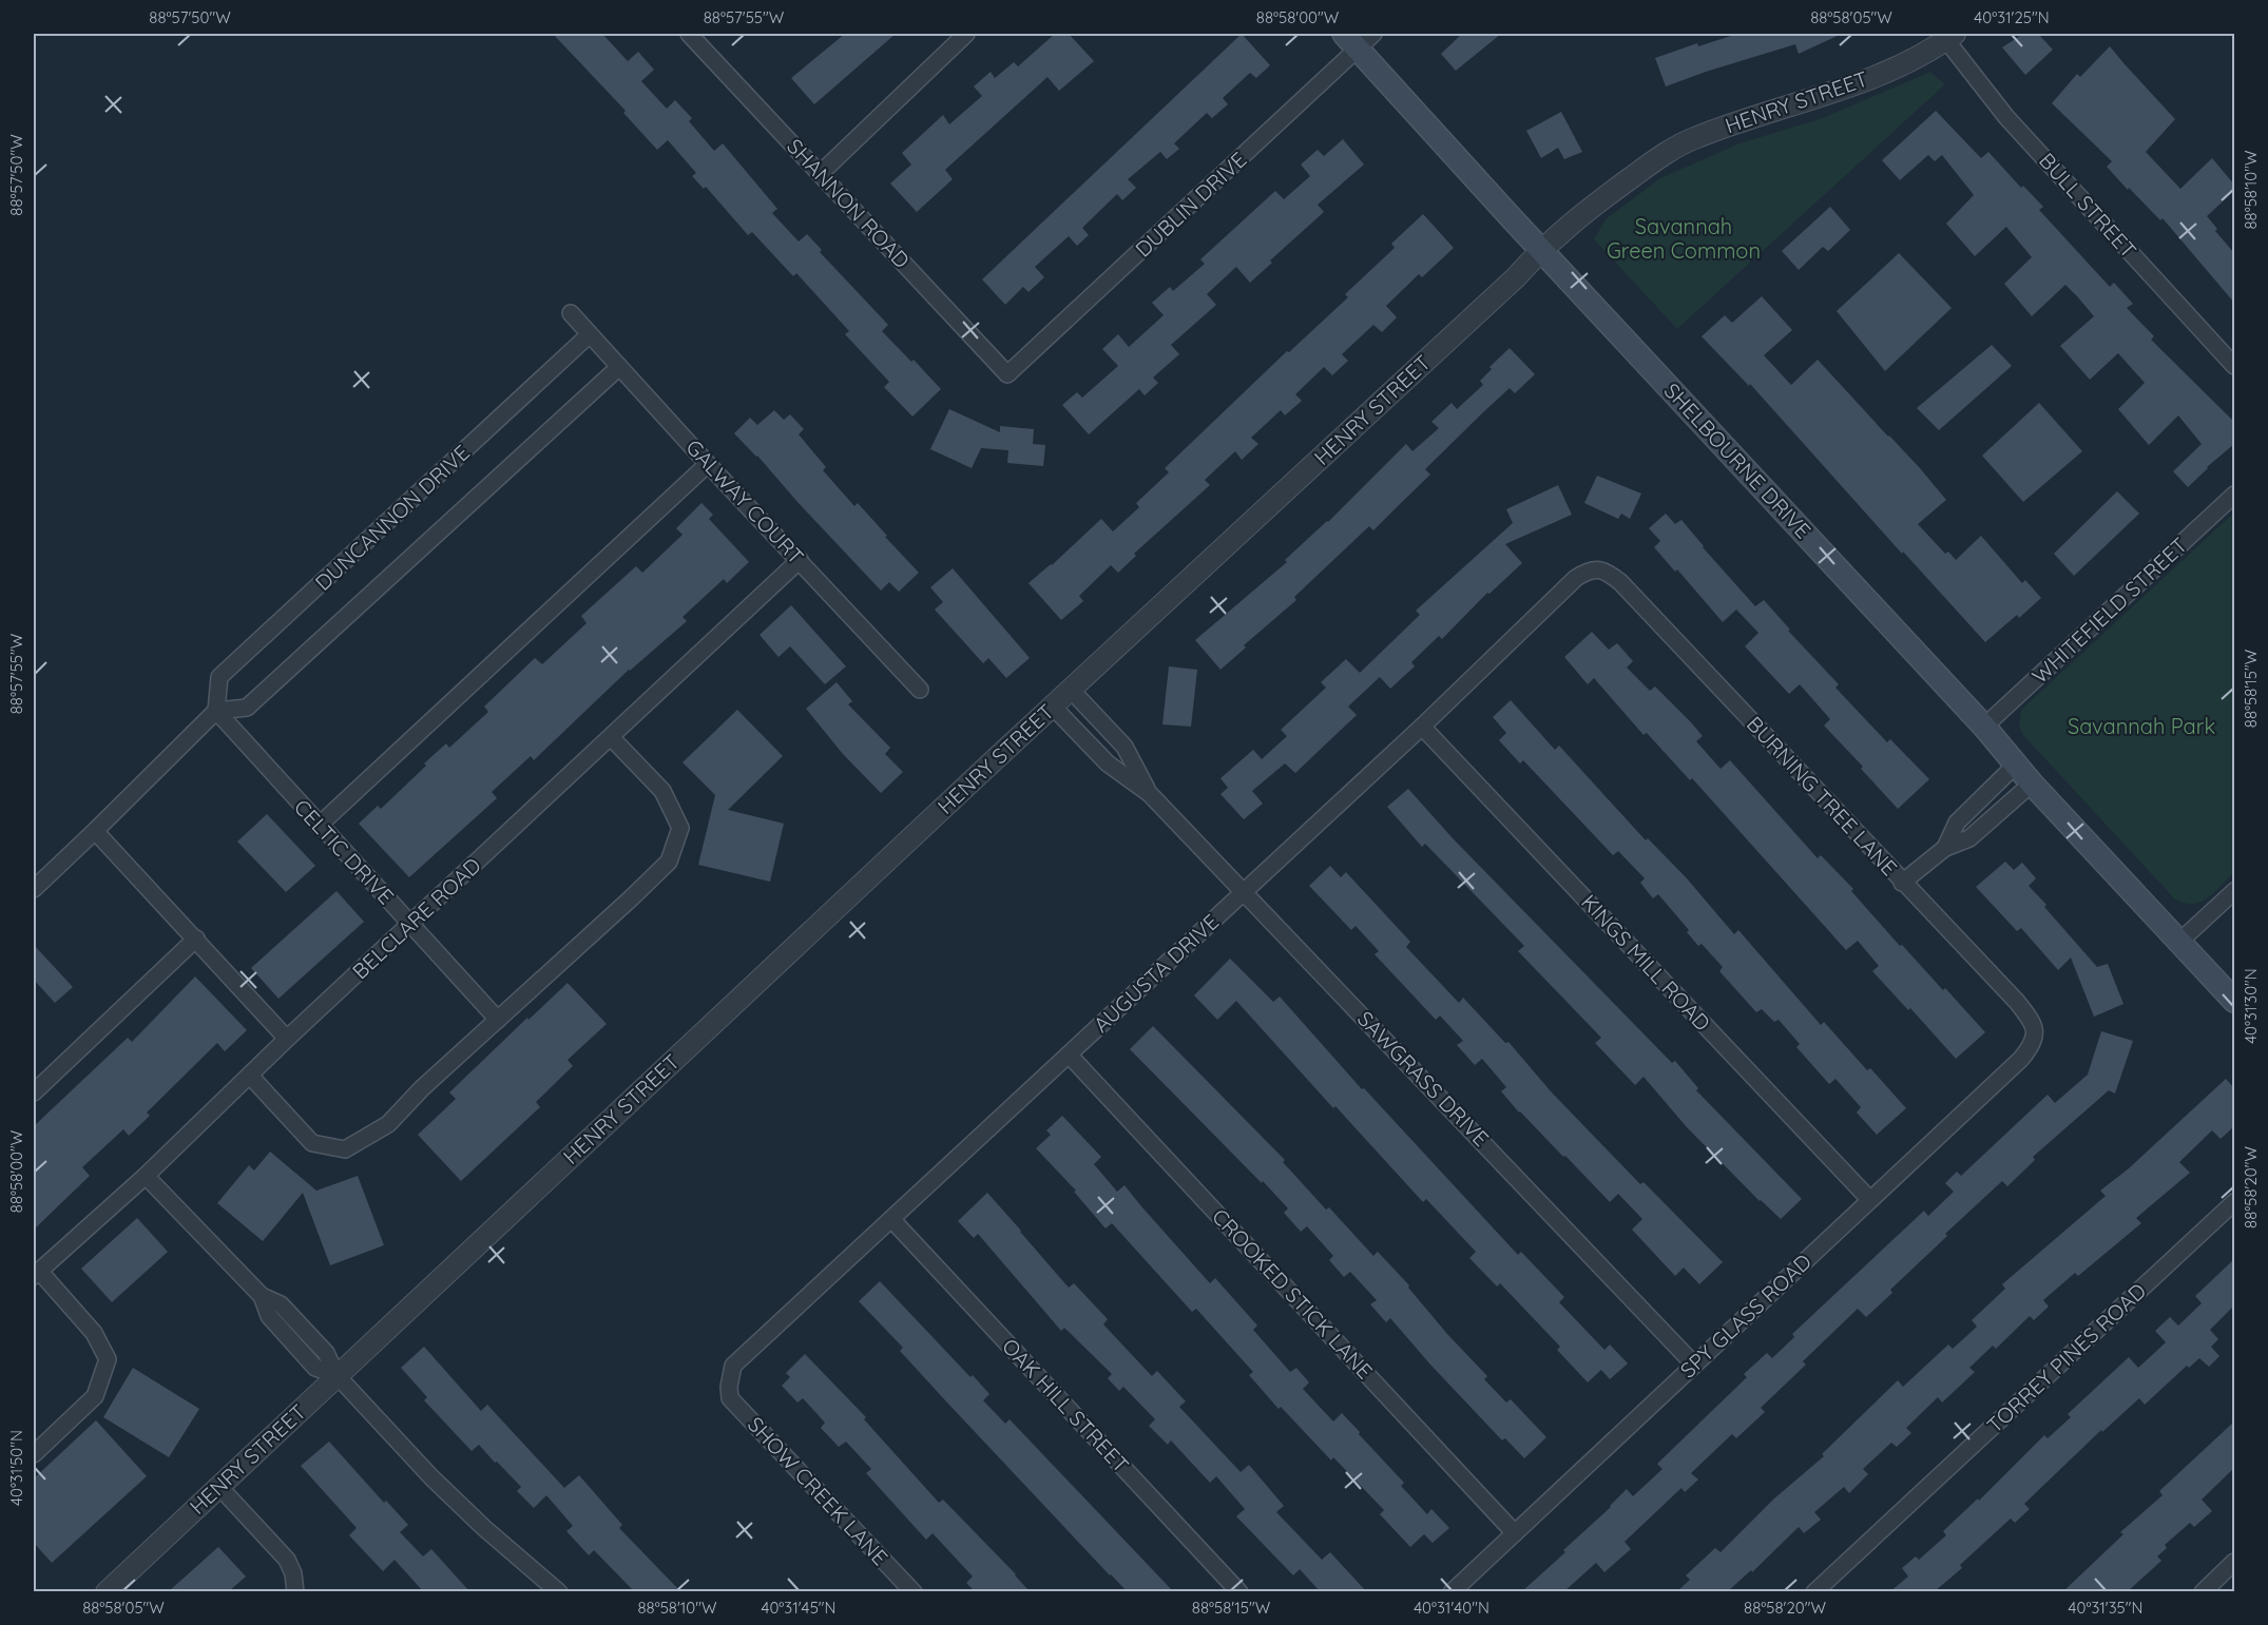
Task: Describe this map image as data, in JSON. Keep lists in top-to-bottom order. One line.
{"streets":{"main road":["SHELBOURNE DRIVE"],"street":["HENRY STREET","SHANNON ROAD","DUBLIN DRIVE","BULL STREET","GALWAY COURT","DUNCANNON DRIVE","WHITEFIELD STREET","BURNING TREE LANE","CELTIC DRIVE","BELCLARE ROAD","KINGS MILL ROAD","AUGUSTA DRIVE","SAWGRASS DRIVE","CROOKED STICK LANE","SPY GLASS ROAD","TORREY PINES ROAD","OAK HILL STREET","SHOW CREEK LANE"]},"crossings":[["HENRY STREET","BULL STREET"],["HENRY STREET","SHELBOURNE DRIVE"],["HENRY STREET","SAWGRASS DRIVE"],["SHANNON ROAD","DUBLIN DRIVE"],["DUBLIN DRIVE","SHELBOURNE DRIVE"],["SHELBOURNE DRIVE","WHITEFIELD STREET"],["GALWAY COURT","DUNCANNON DRIVE"],["GALWAY COURT","BELCLARE ROAD"],["DUNCANNON DRIVE","CELTIC DRIVE"],["BURNING TREE LANE","AUGUSTA DRIVE"],["BURNING TREE LANE","SPY GLASS ROAD"],["CELTIC DRIVE","BELCLARE ROAD"],["KINGS MILL ROAD","AUGUSTA DRIVE"],["KINGS MILL ROAD","SPY GLASS ROAD"],["AUGUSTA DRIVE","SAWGRASS DRIVE"],["AUGUSTA DRIVE","CROOKED STICK LANE"],["AUGUSTA DRIVE","OAK HILL STREET"],["AUGUSTA DRIVE","SHOW CREEK LANE"],["SAWGRASS DRIVE","SPY GLASS ROAD"],["CROOKED STICK LANE","SPY GLASS ROAD"]],"parks":["Savannah Green Common","Savannah Park"],"coordinates":["88°57'50\"W","88°57'55\"W","88°58'00\"W","88°58'05\"W","40°31'25\"N","88°58'10\"W","88°58'15\"W","40°31'30\"N","88°58'20\"W","40°31'50\"N","40°31'45\"N","40°31'40\"N","40°31'35\"N"]}
